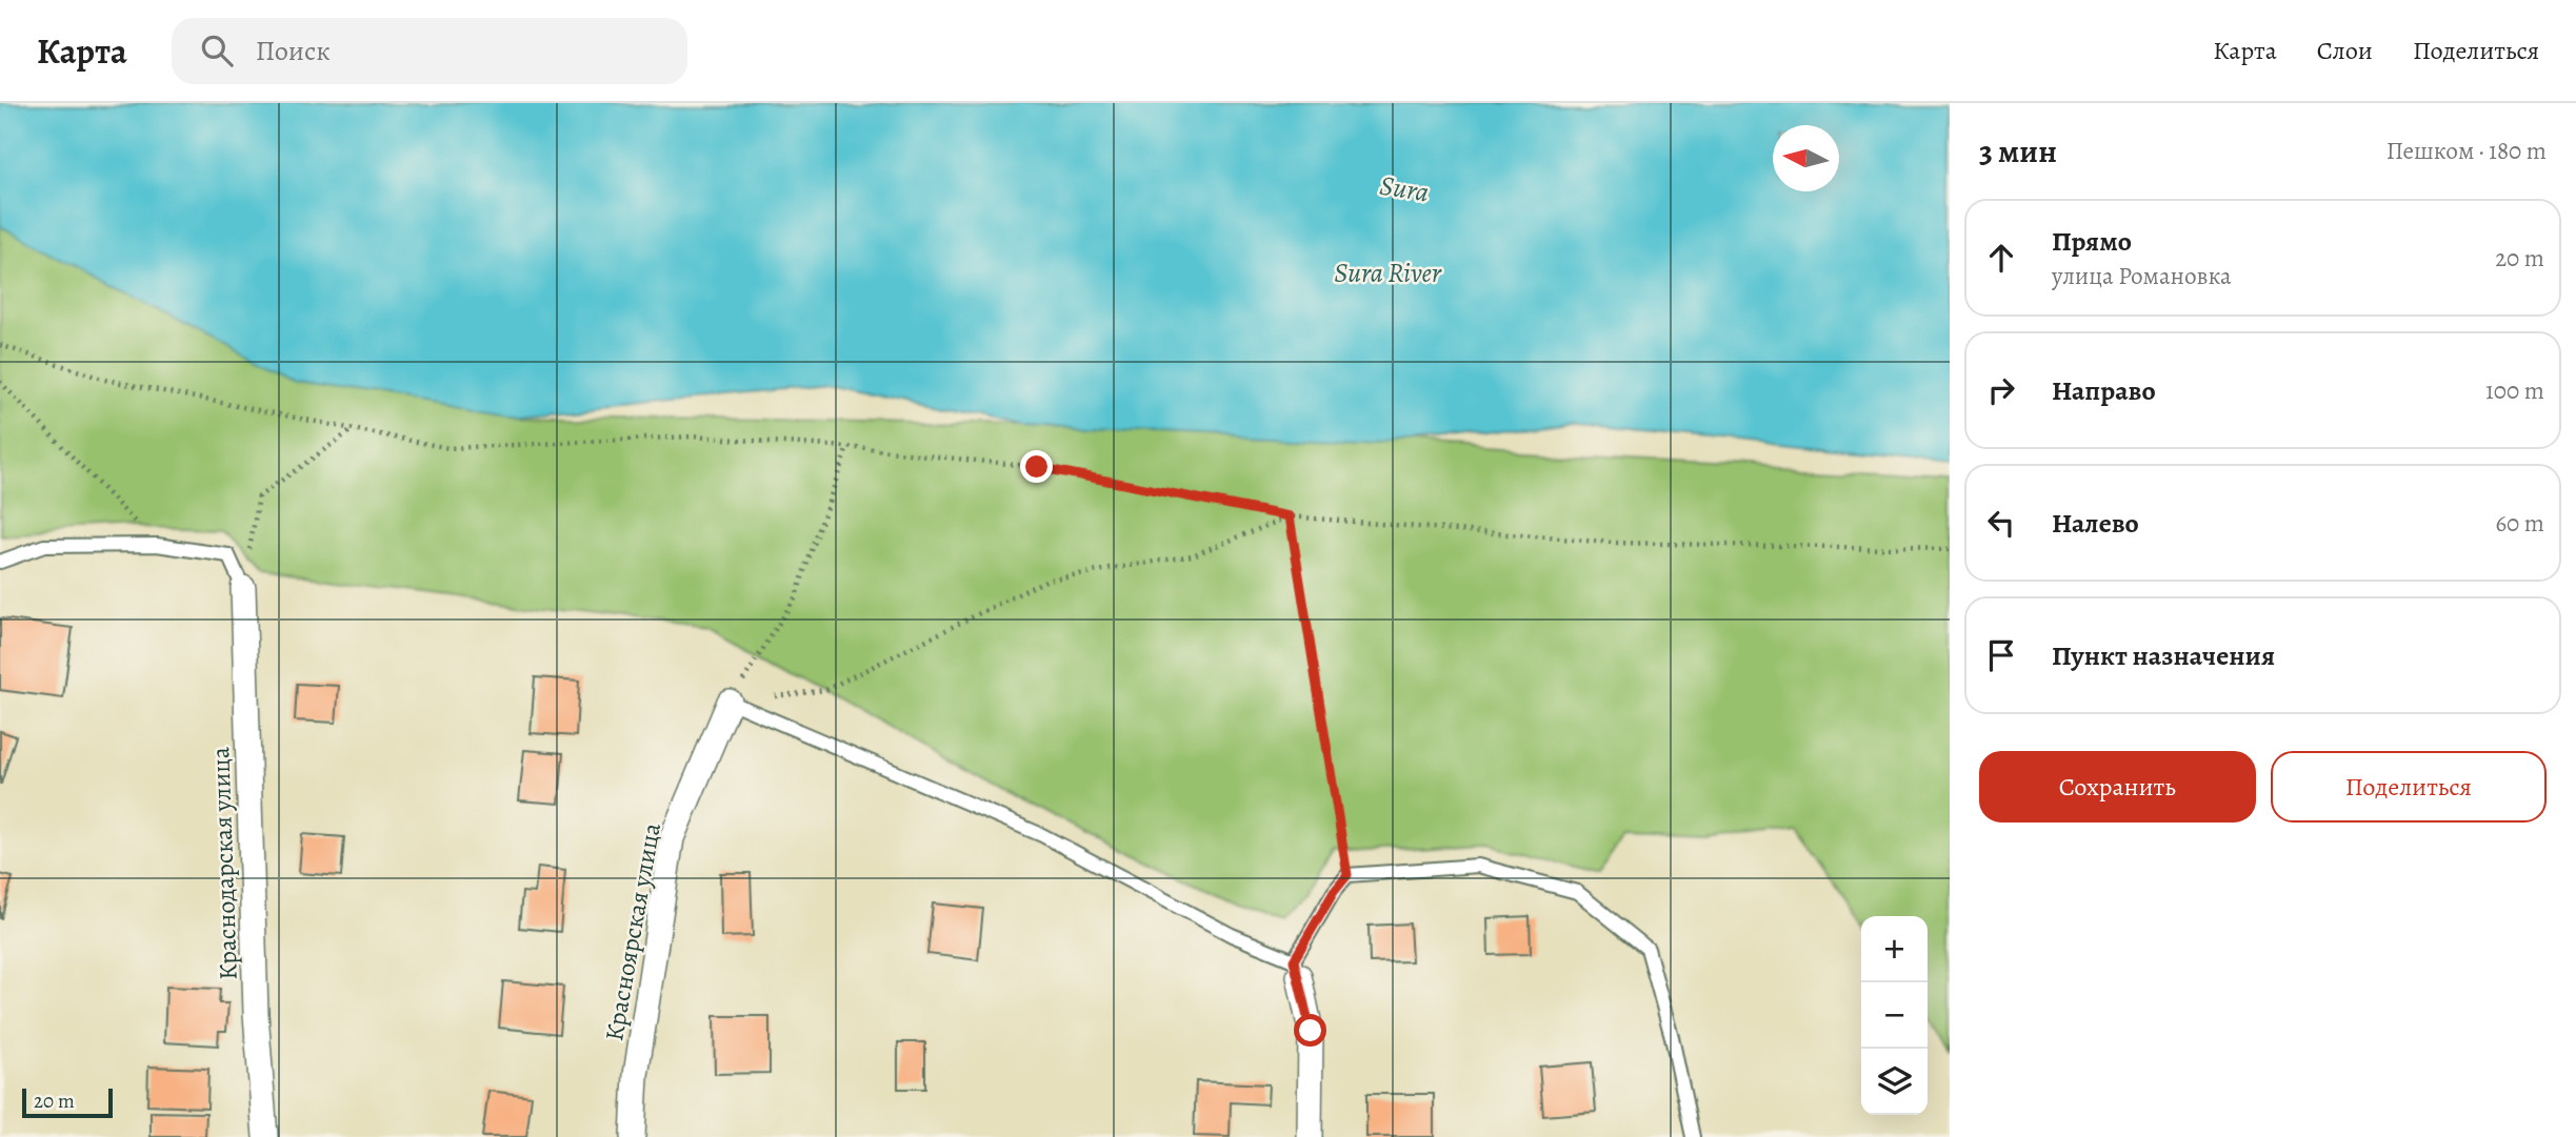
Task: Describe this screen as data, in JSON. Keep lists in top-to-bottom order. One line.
{"streets":{"street":["Краснодарская улица","Красноярская улица"]},"water":["Sura","Sura River"],"scale_bar":"20 m","north":"left","page":{"header":"Карта","search":"Поиск","nav":["Карта","Слои","Поделиться"],"heading":["3 мин","Пешком · 180 m"],"list":[["Прямо","улица Романовка","20 m"],["Направо","100 m"],["Налево","60 m"],"Пункт назначения"],"buttons":["Сохранить","Поделиться"],"map_buttons":["+","−"],"scale":"20 m"}}
